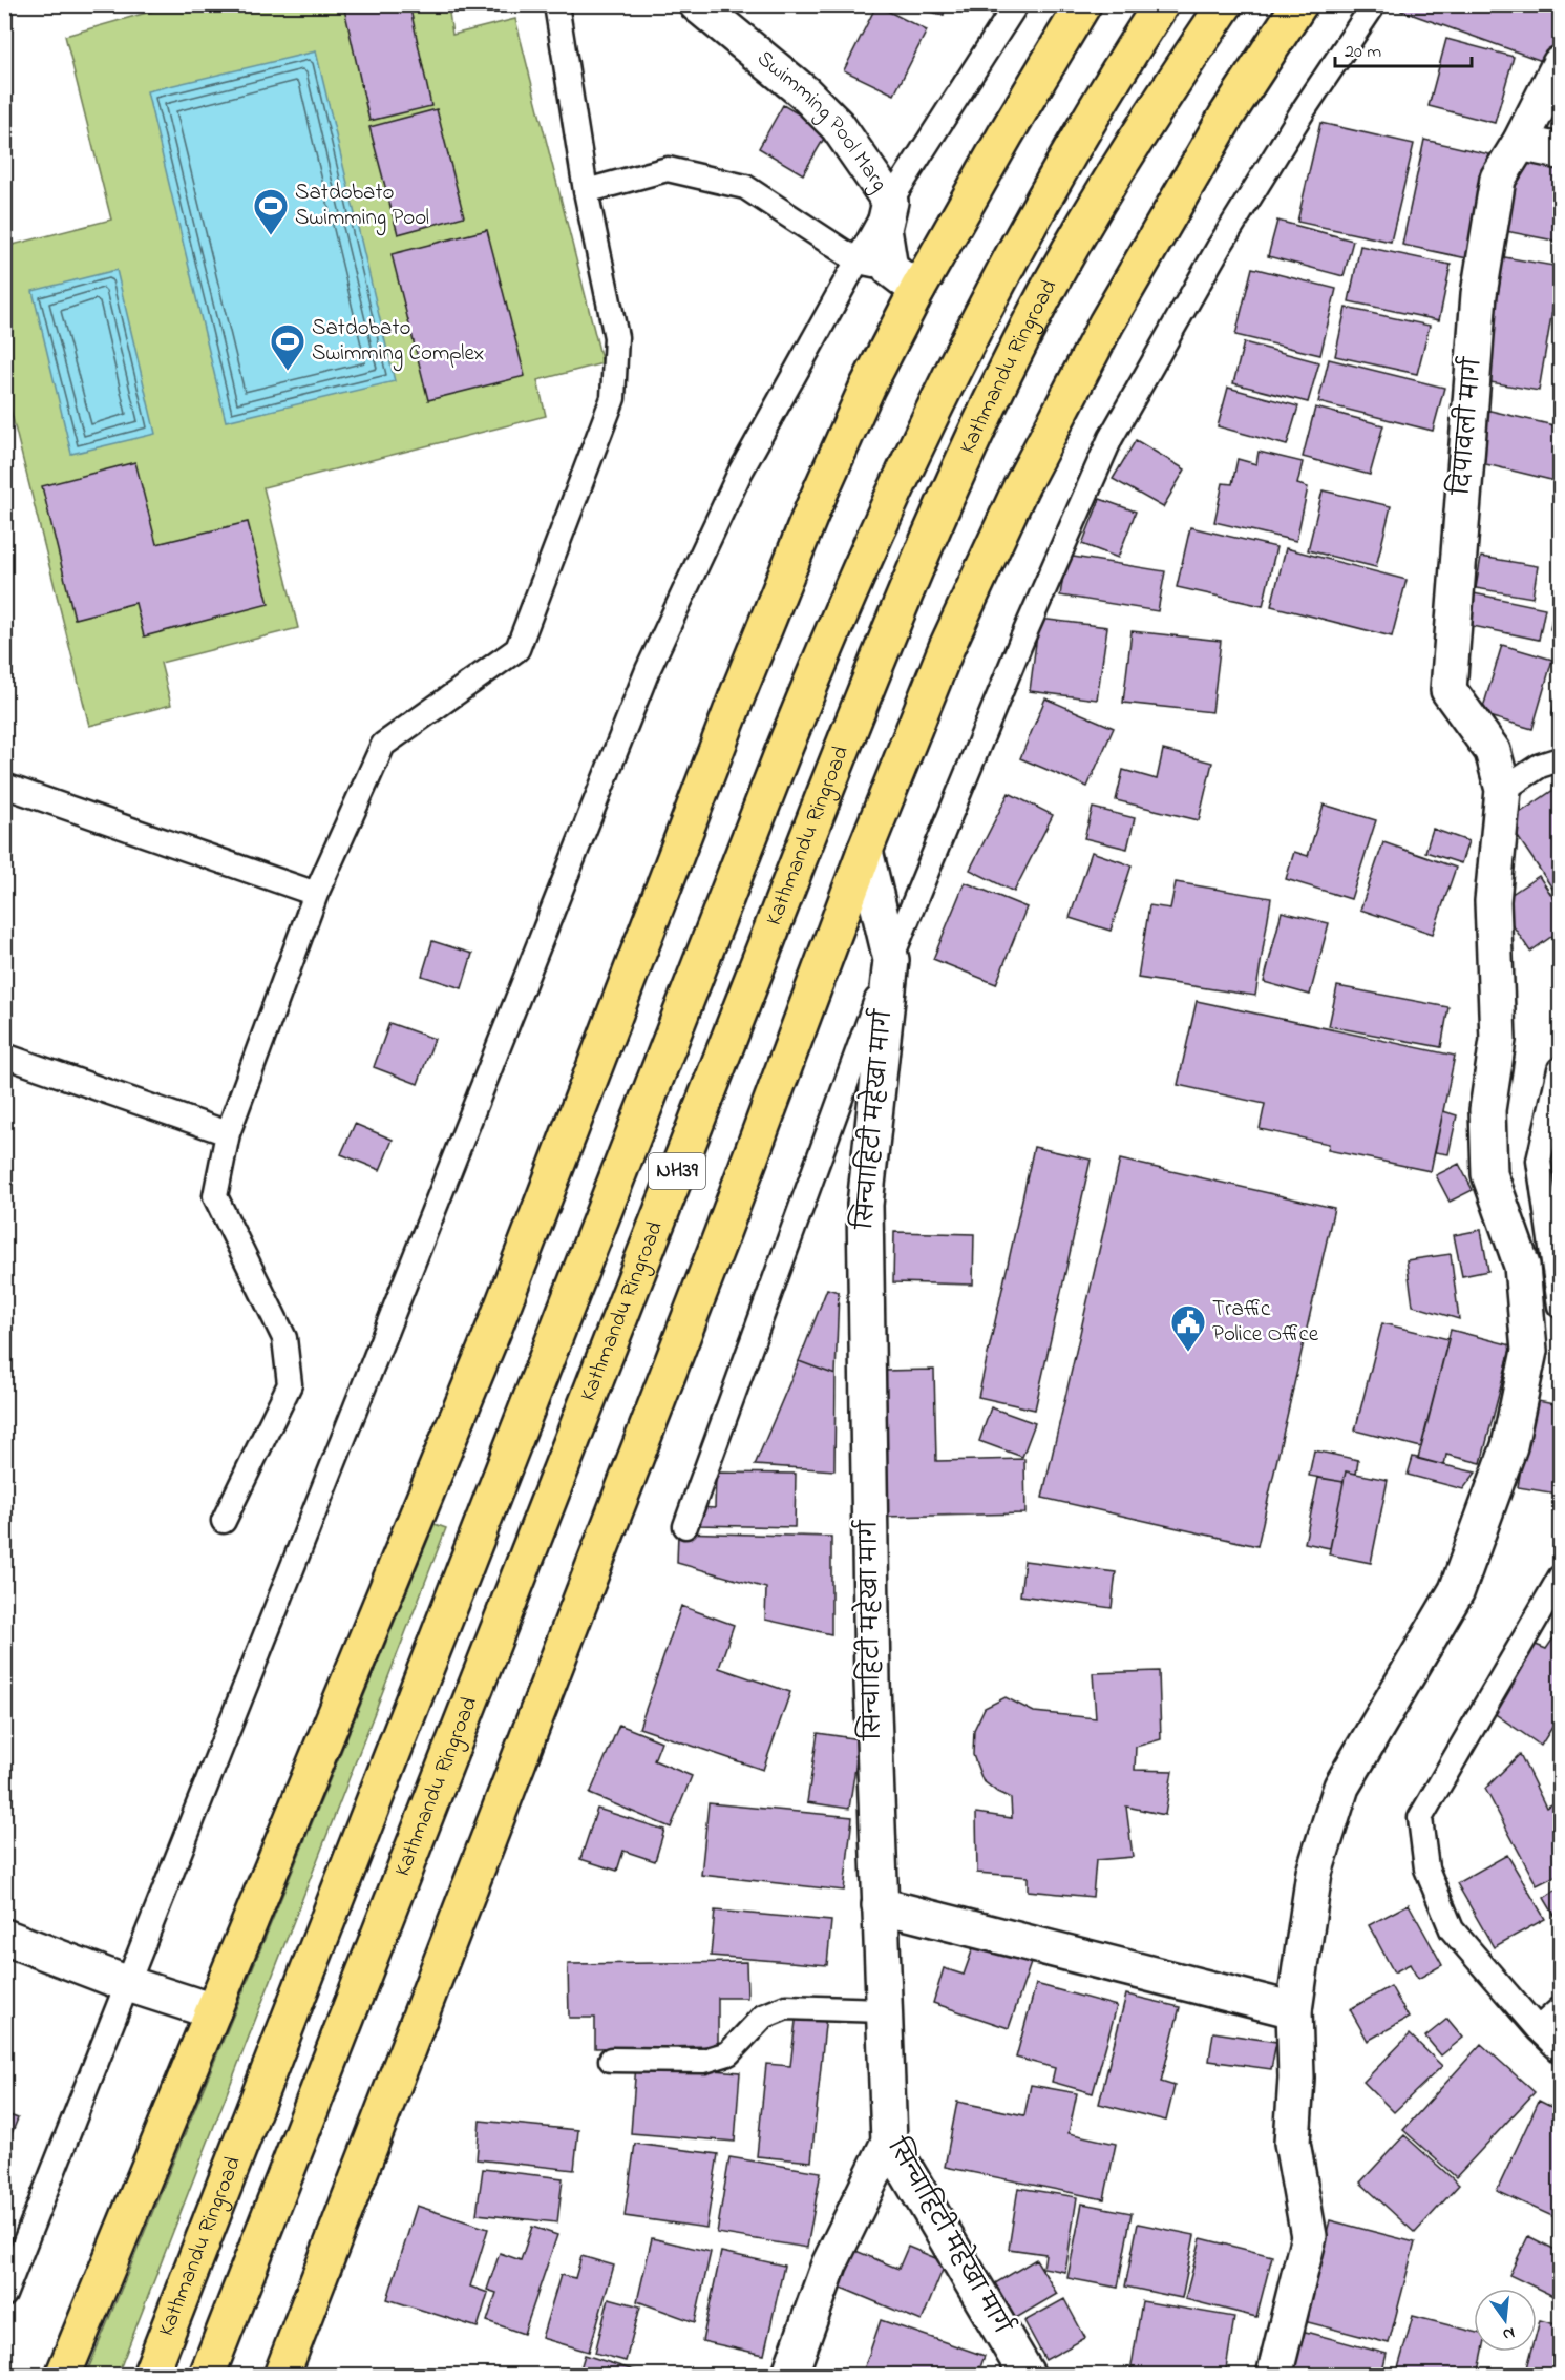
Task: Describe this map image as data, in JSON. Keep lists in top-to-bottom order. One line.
{"streets":{"main road":["Kathmandu Ringroad","NH39"],"street":["Swimming Pool Marg","दिपावली मार्ग","सिन्चाहिटी महेखा मार्ग"]},"places":{"sports":["Satdobato Swimming Pool","Satdobato Swimming Complex"],"public building":["Traffic Police Office"]},"scale_bar":"20 m","north":"bottom"}
